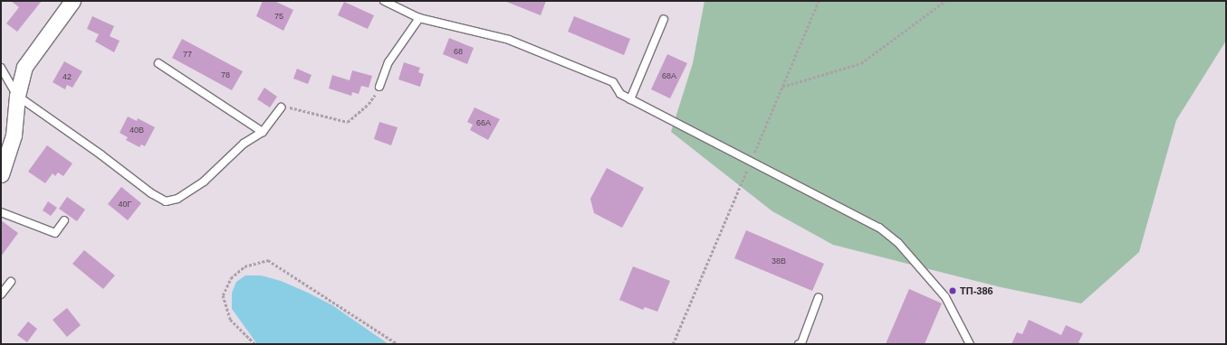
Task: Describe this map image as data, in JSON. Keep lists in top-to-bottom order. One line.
{"places":["ТП-386"],"house_numbers":["75","68","77","78","68А","42","66А","40В","40Г","38В"]}
